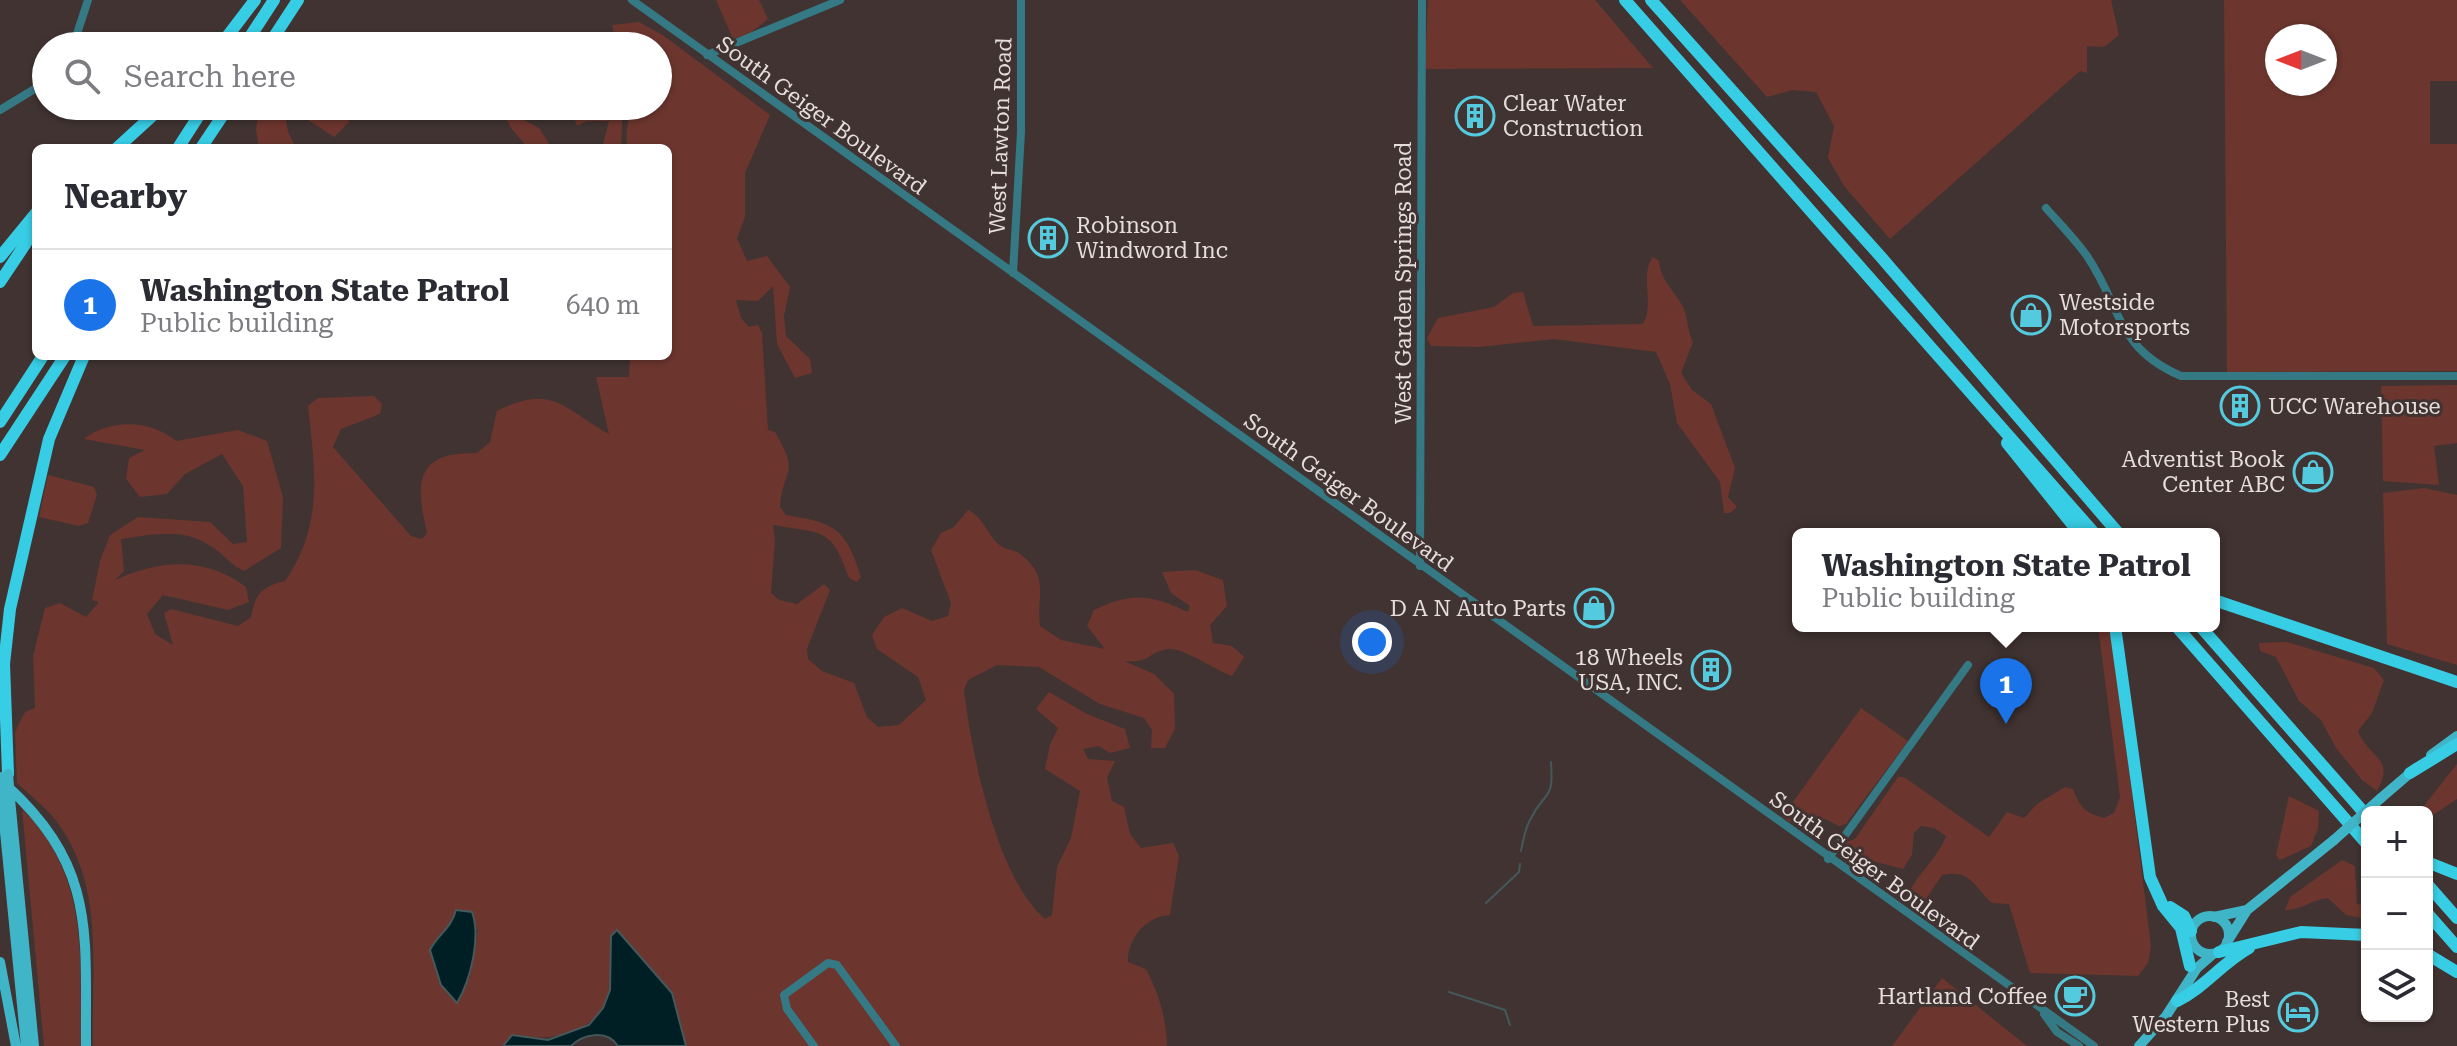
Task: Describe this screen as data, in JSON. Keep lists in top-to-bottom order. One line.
{"streets":{"street":["South Geiger Boulevard","West Lawton Road","West Garden Springs Road"]},"crossings":[["South Geiger Boulevard","West Lawton Road"],["South Geiger Boulevard","West Garden Springs Road"]],"places":{"building":["Clear Water Construction","Robinson Windword Inc","UCC Warehouse","18 Wheels USA, INC."],"shop":["Westside Motorsports","Adventist Book Center ABC","D A N Auto Parts"],"cafe":["Hartland Coffee"],"hotel":["Best Western Plus"]},"north":"left","page":{"search":"Search here","heading":"Nearby","list":[{"mark":"1","name":"Washington State Patrol","note":"Public building","value":"640 m"}],"popup":["Washington State Patrol","Public building"],"pins":"1","map_buttons":["+","−"]}}
